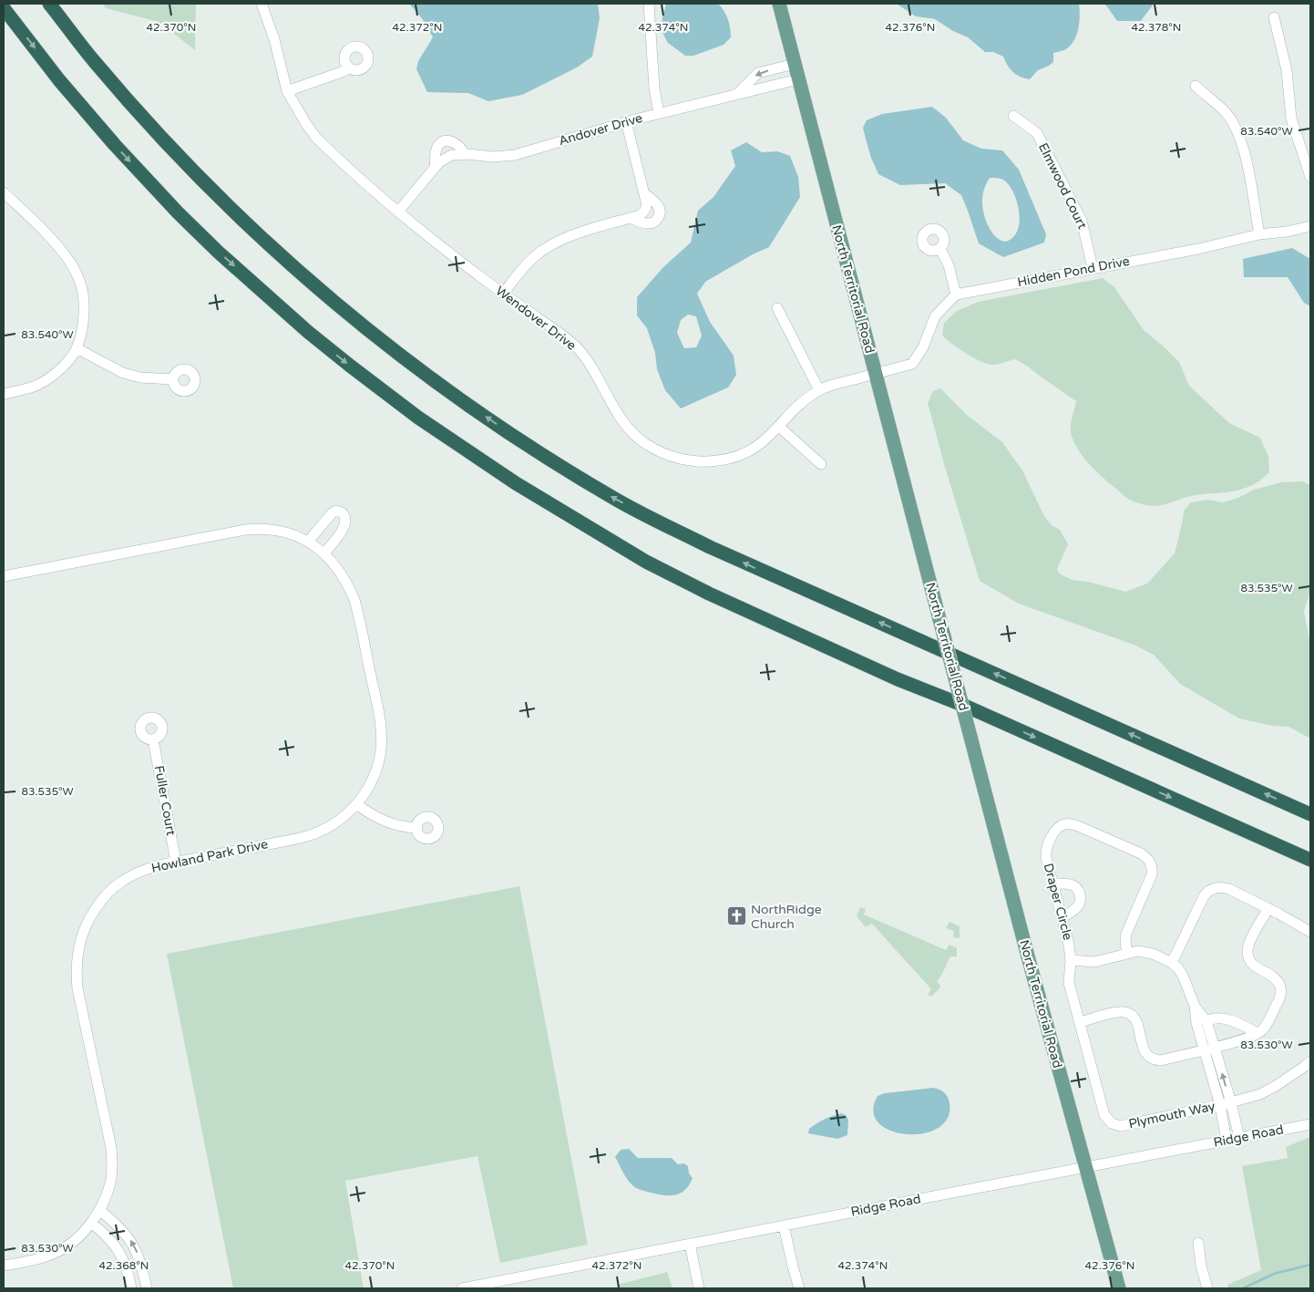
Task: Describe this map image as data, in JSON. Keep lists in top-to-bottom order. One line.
{"streets":{"main road":["North Territorial Road"],"street":["Andover Drive","Elmwood Court","Hidden Pond Drive","Wendover Drive","Fuller Court","Howland Park Drive","Draper Circle","Plymouth Way","Ridge Road"]},"crossings":[["Andover Drive","North Territorial Road"],["Andover Drive","Wendover Drive"],["Elmwood Court","Hidden Pond Drive"],["North Territorial Road","Wendover Drive"],["North Territorial Road","Ridge Road"],["Fuller Court","Howland Park Drive"],["Draper Circle","Plymouth Way"]],"places":{"church":["NorthRidge Church"]},"coordinates":["42.378°N","42.370°N","42.372°N","42.374°N","42.376°N","83.540°W","83.535°W","83.530°W","42.368°N"]}
